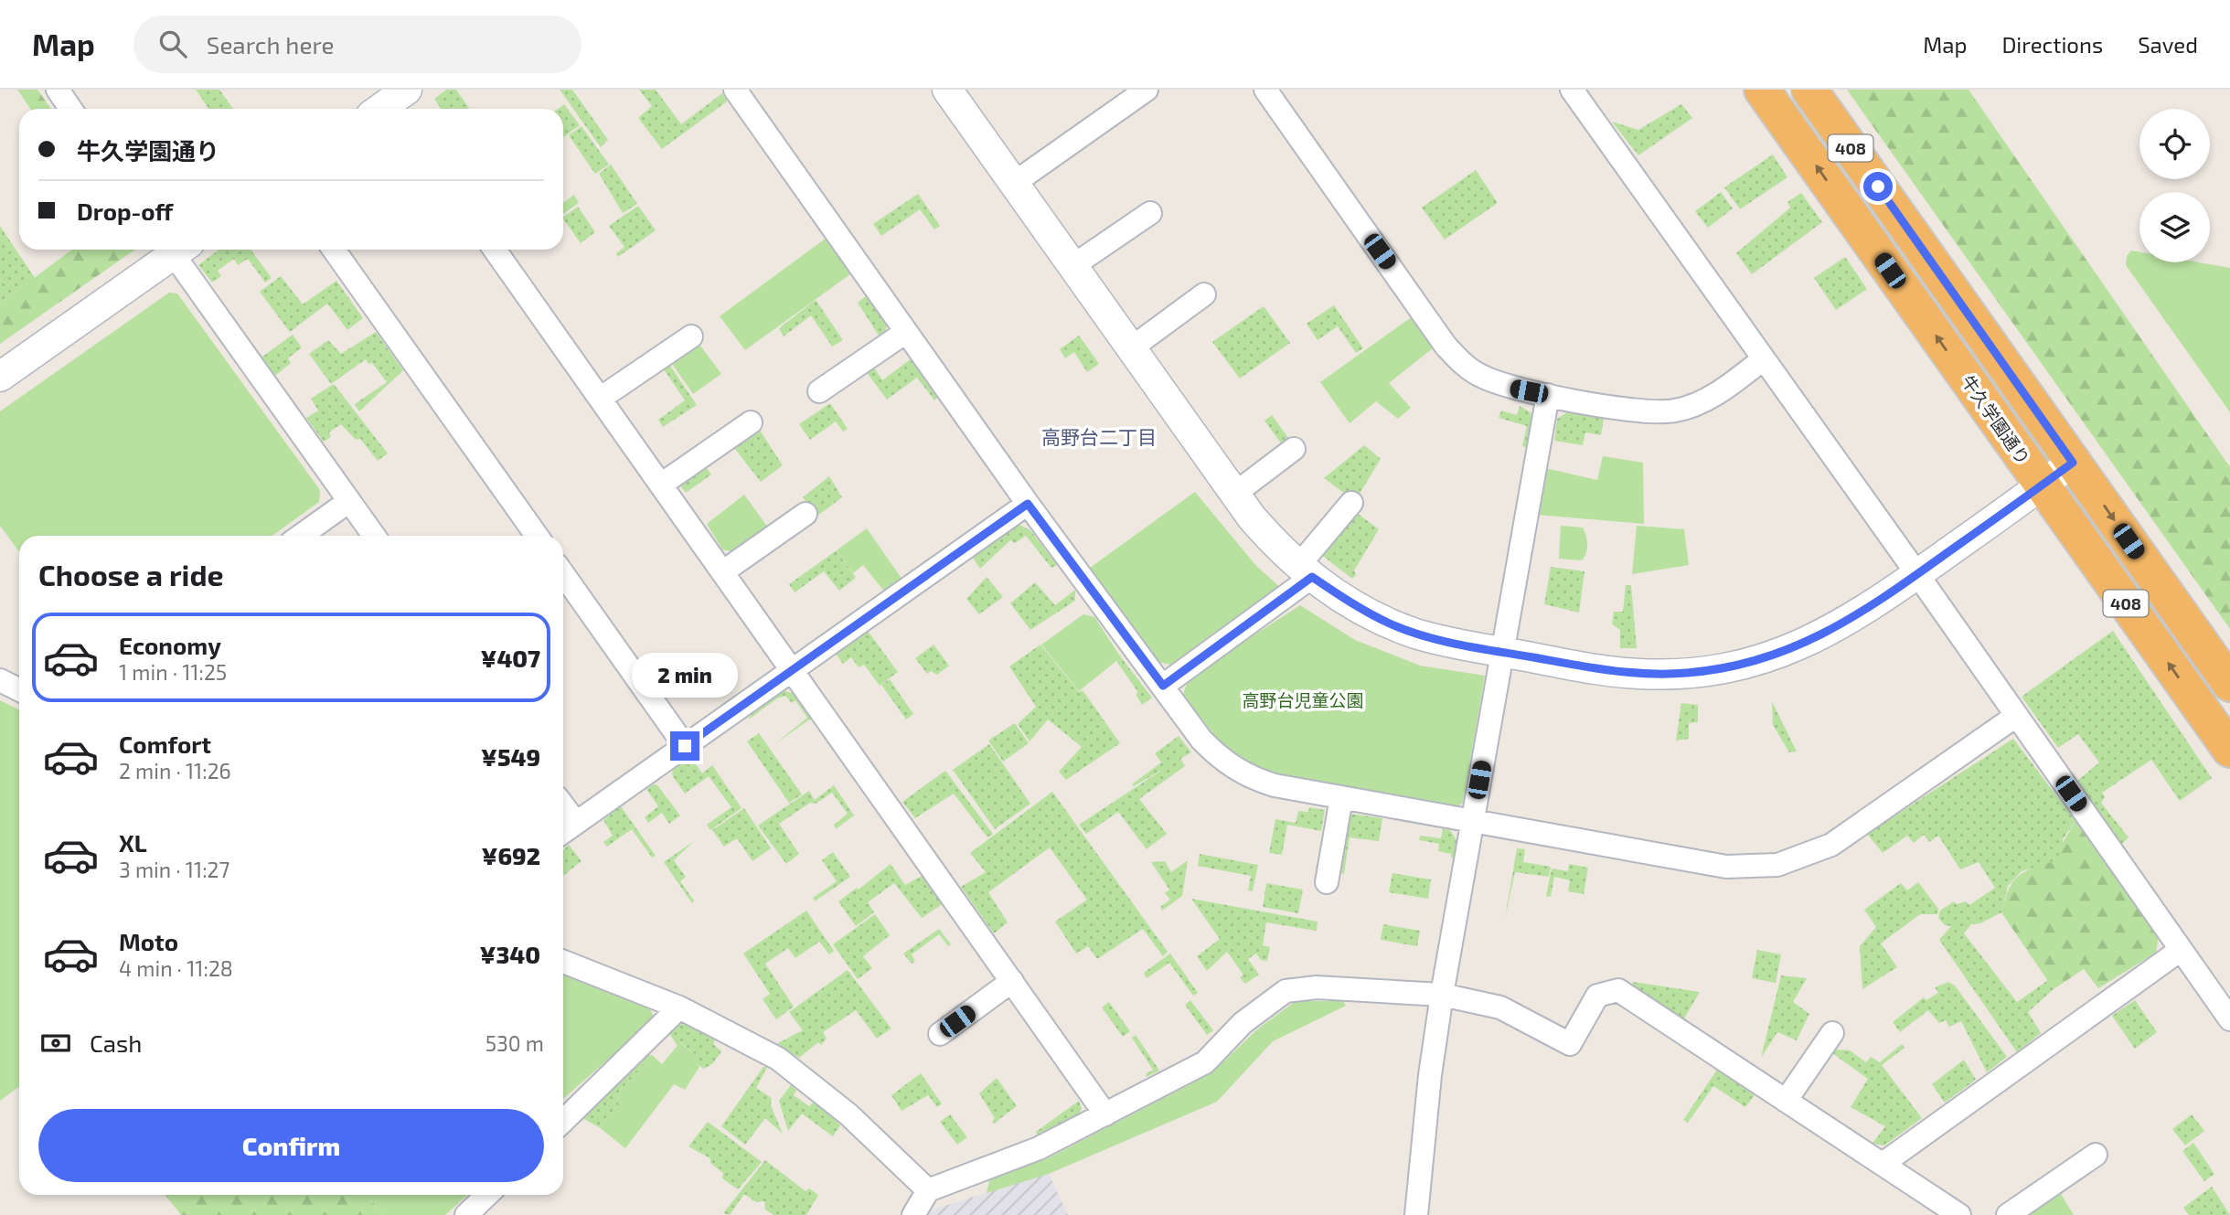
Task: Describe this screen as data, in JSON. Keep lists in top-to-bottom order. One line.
{"streets":{"highway":["408","牛久学園通り"]},"districts":["高野台二丁目"],"parks":["高野台児童公園"],"page":{"header":"Map","search":"Search here","nav":["Map","Directions","Saved"],"banner":["牛久学園通り","Drop-off"],"heading":"Choose a ride","list":[{"name":"Economy","note":"1 min · 11:25","value":"¥407"},{"name":"Comfort","note":"2 min · 11:26","value":"¥549"},{"name":"XL","note":"3 min · 11:27","value":"¥692"},{"name":"Moto","note":"4 min · 11:28","value":"¥340"}],"bubble":"2 min","pay":["Cash","530 m"],"buttons":"Confirm"}}
